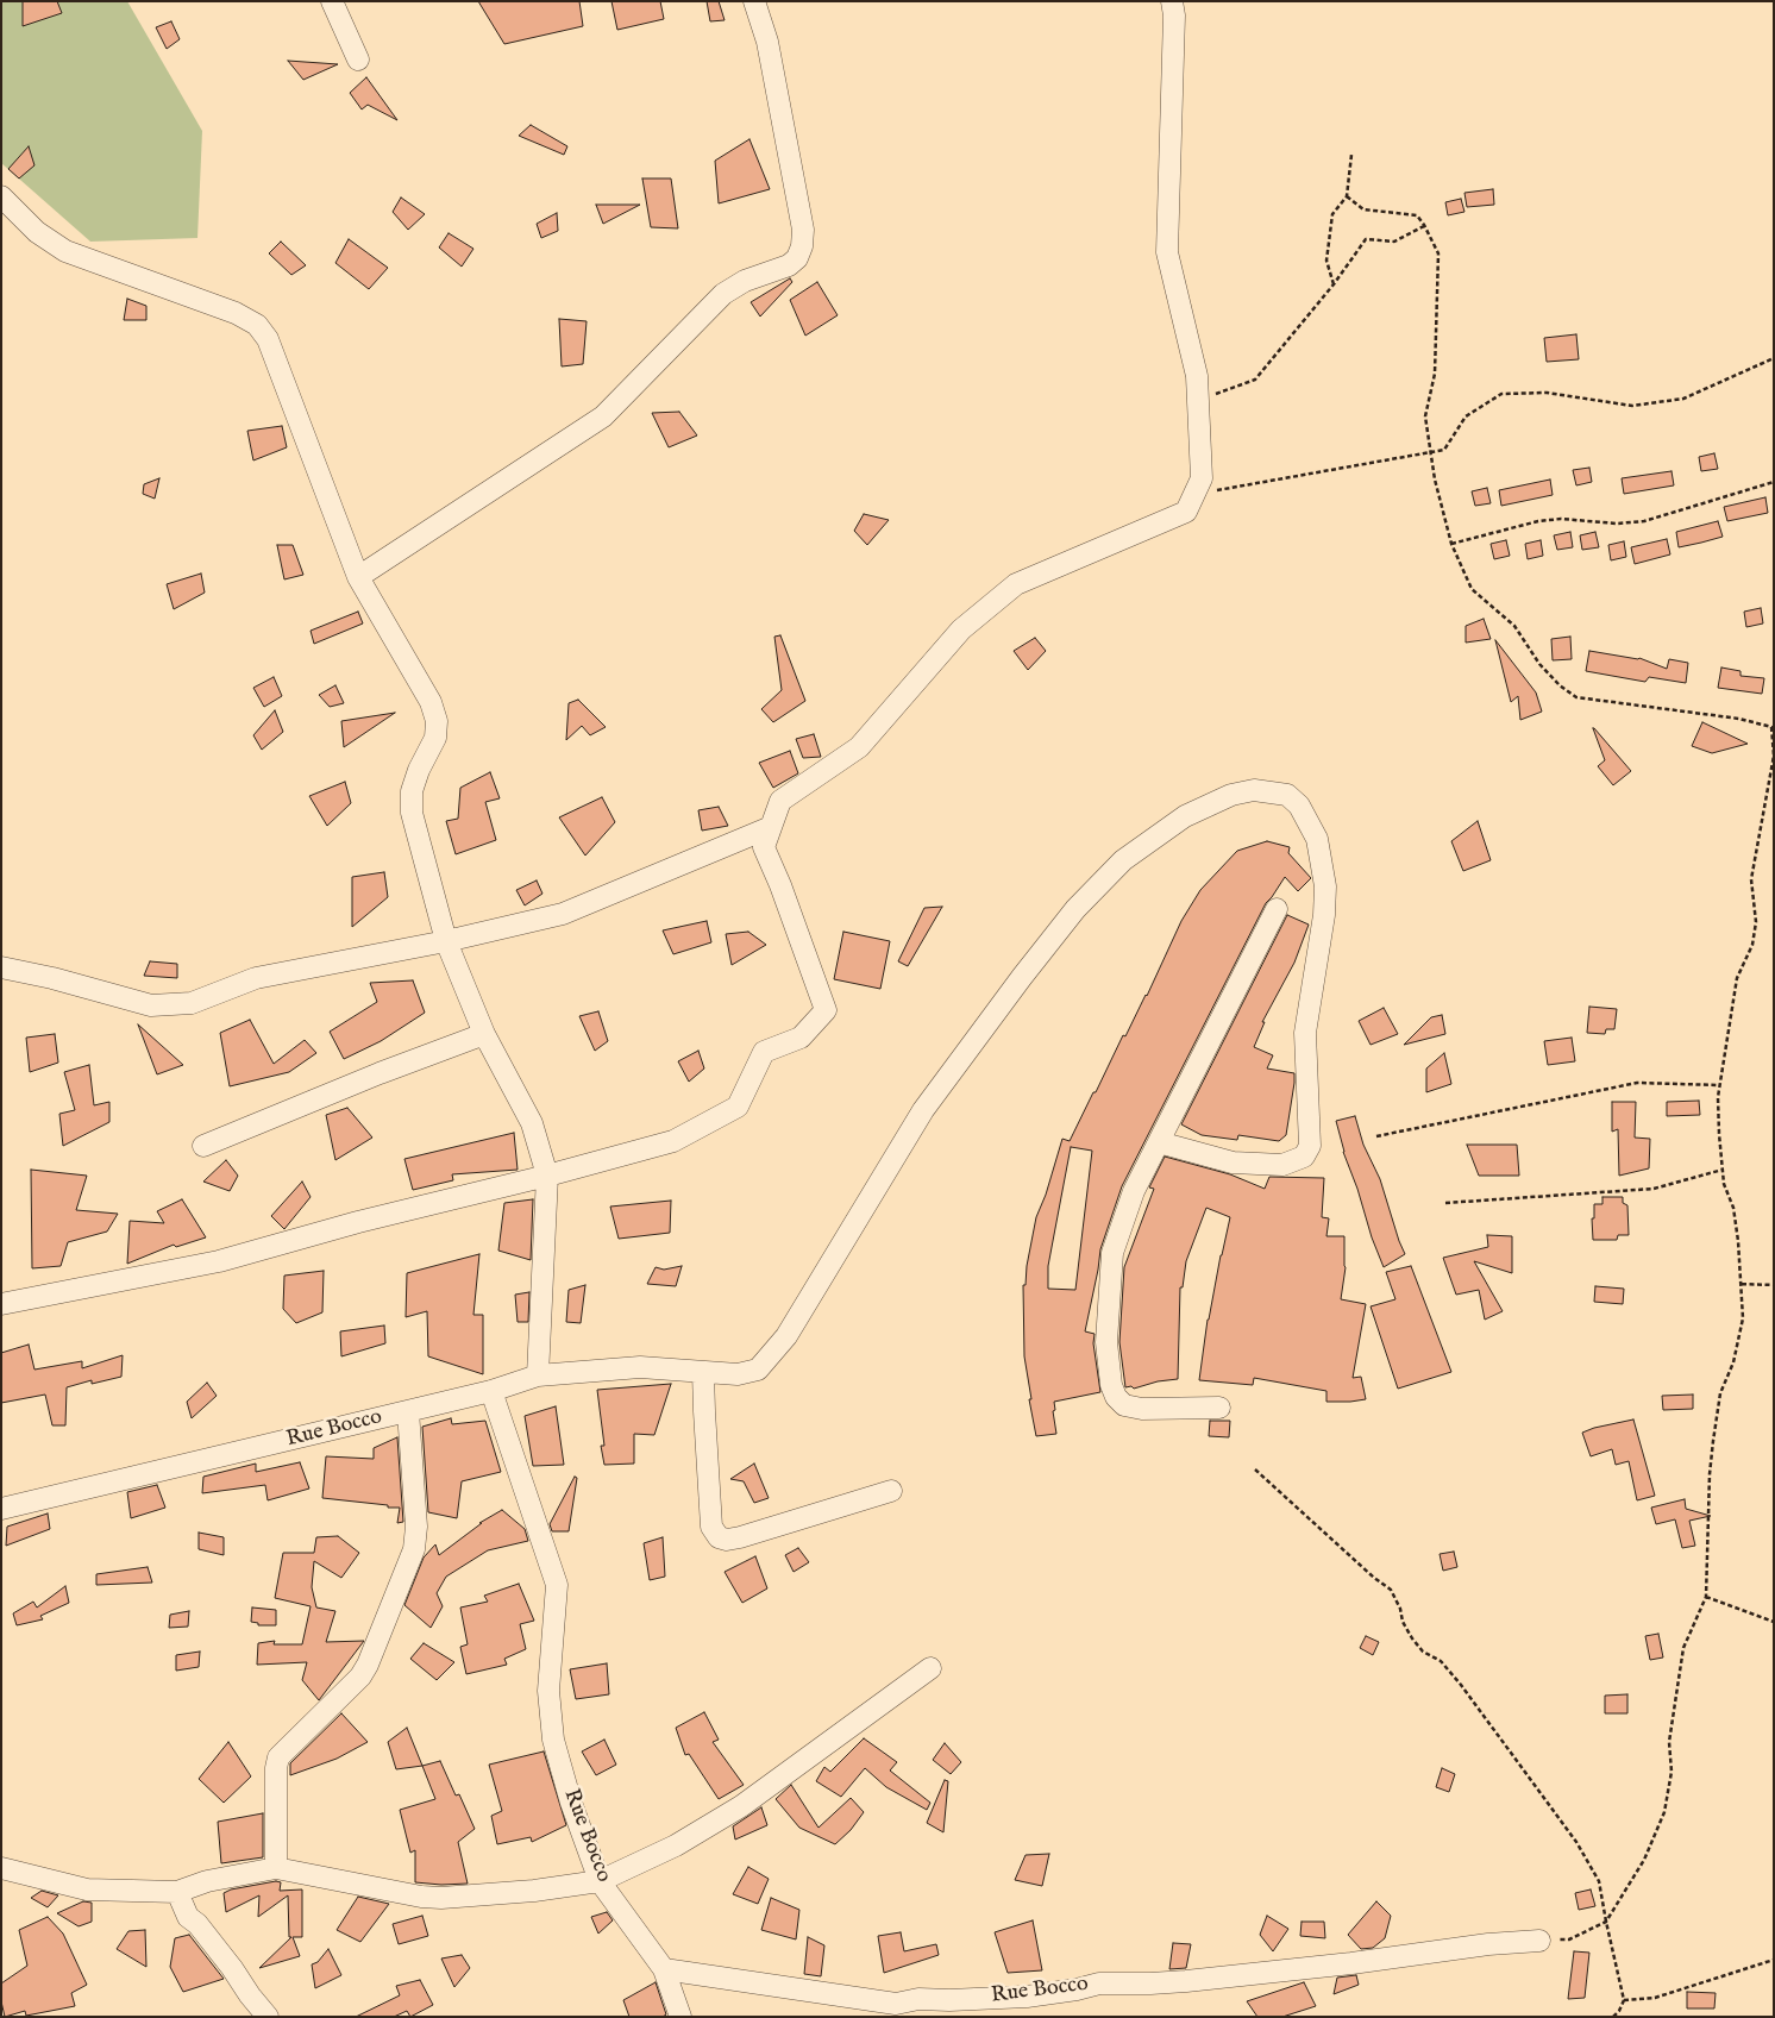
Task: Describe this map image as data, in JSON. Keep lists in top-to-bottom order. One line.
{"streets":{"street":["Rue Bocco"]}}
